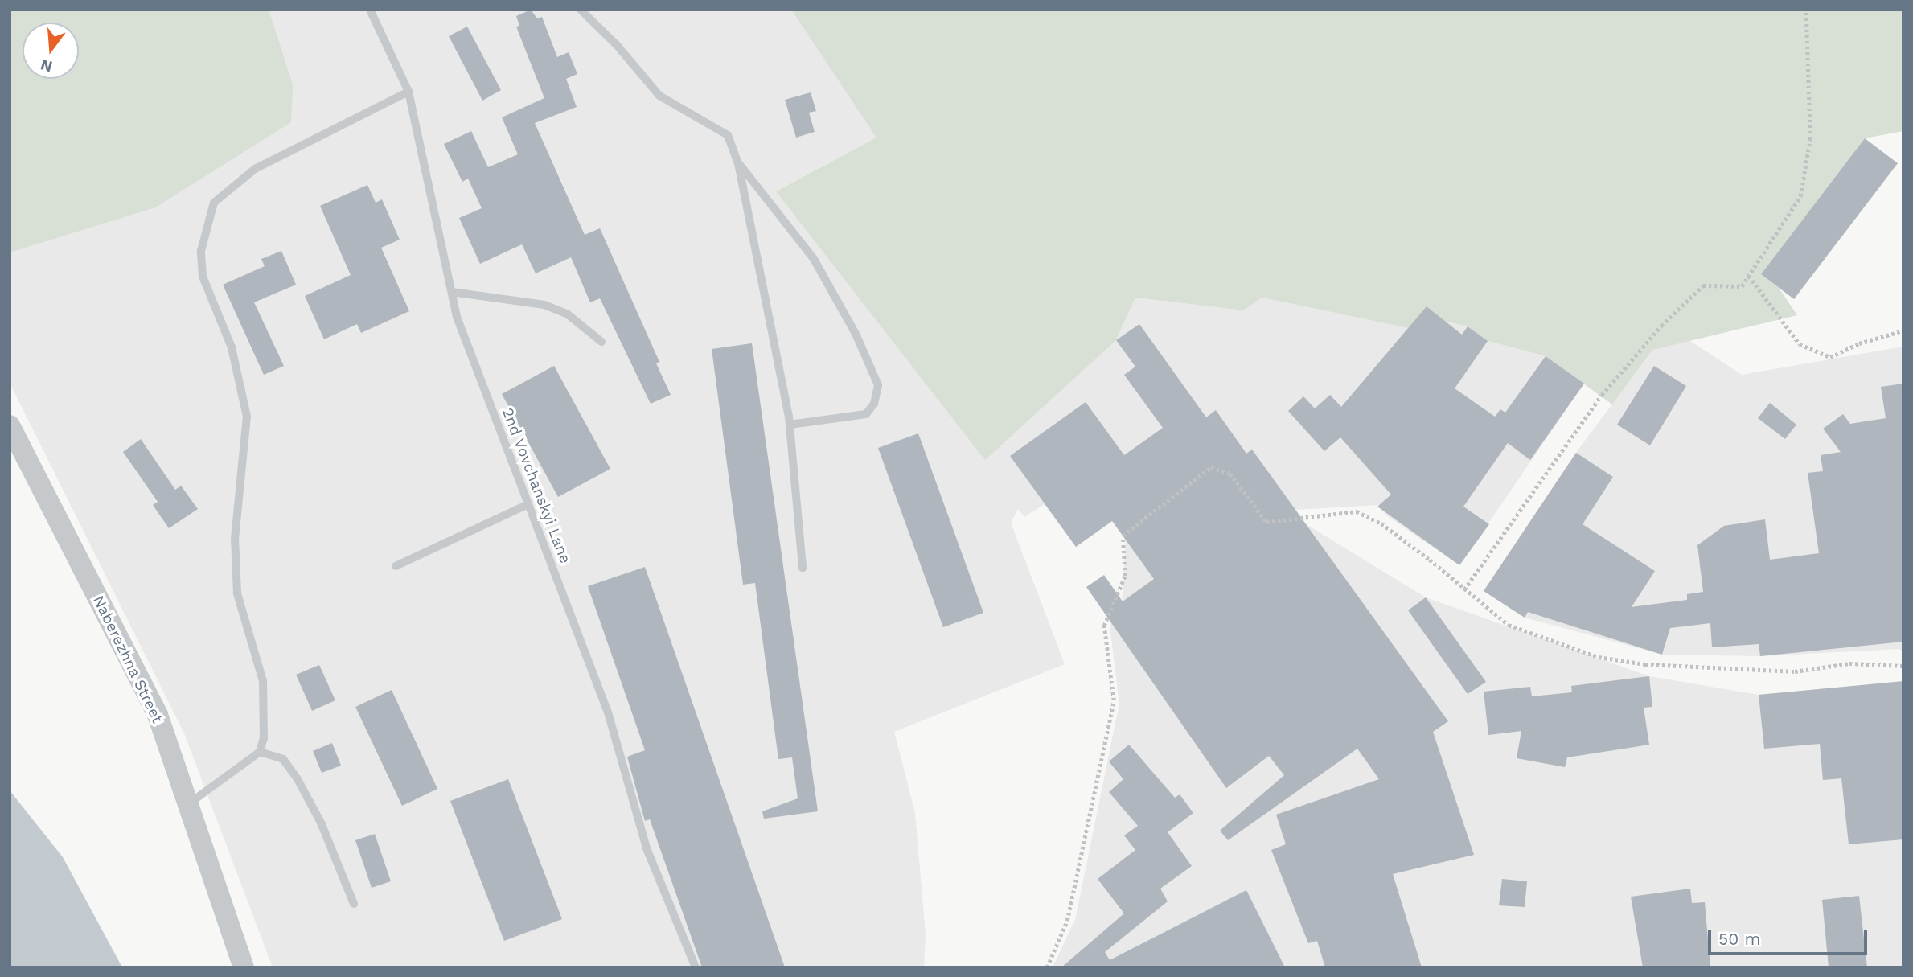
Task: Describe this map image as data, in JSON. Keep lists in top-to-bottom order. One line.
{"streets":{"street":["Naberezhna Street"],"lane":["2nd Vovchanskyi Lane"]},"scale_bar":"50 m","north":"bottom"}
